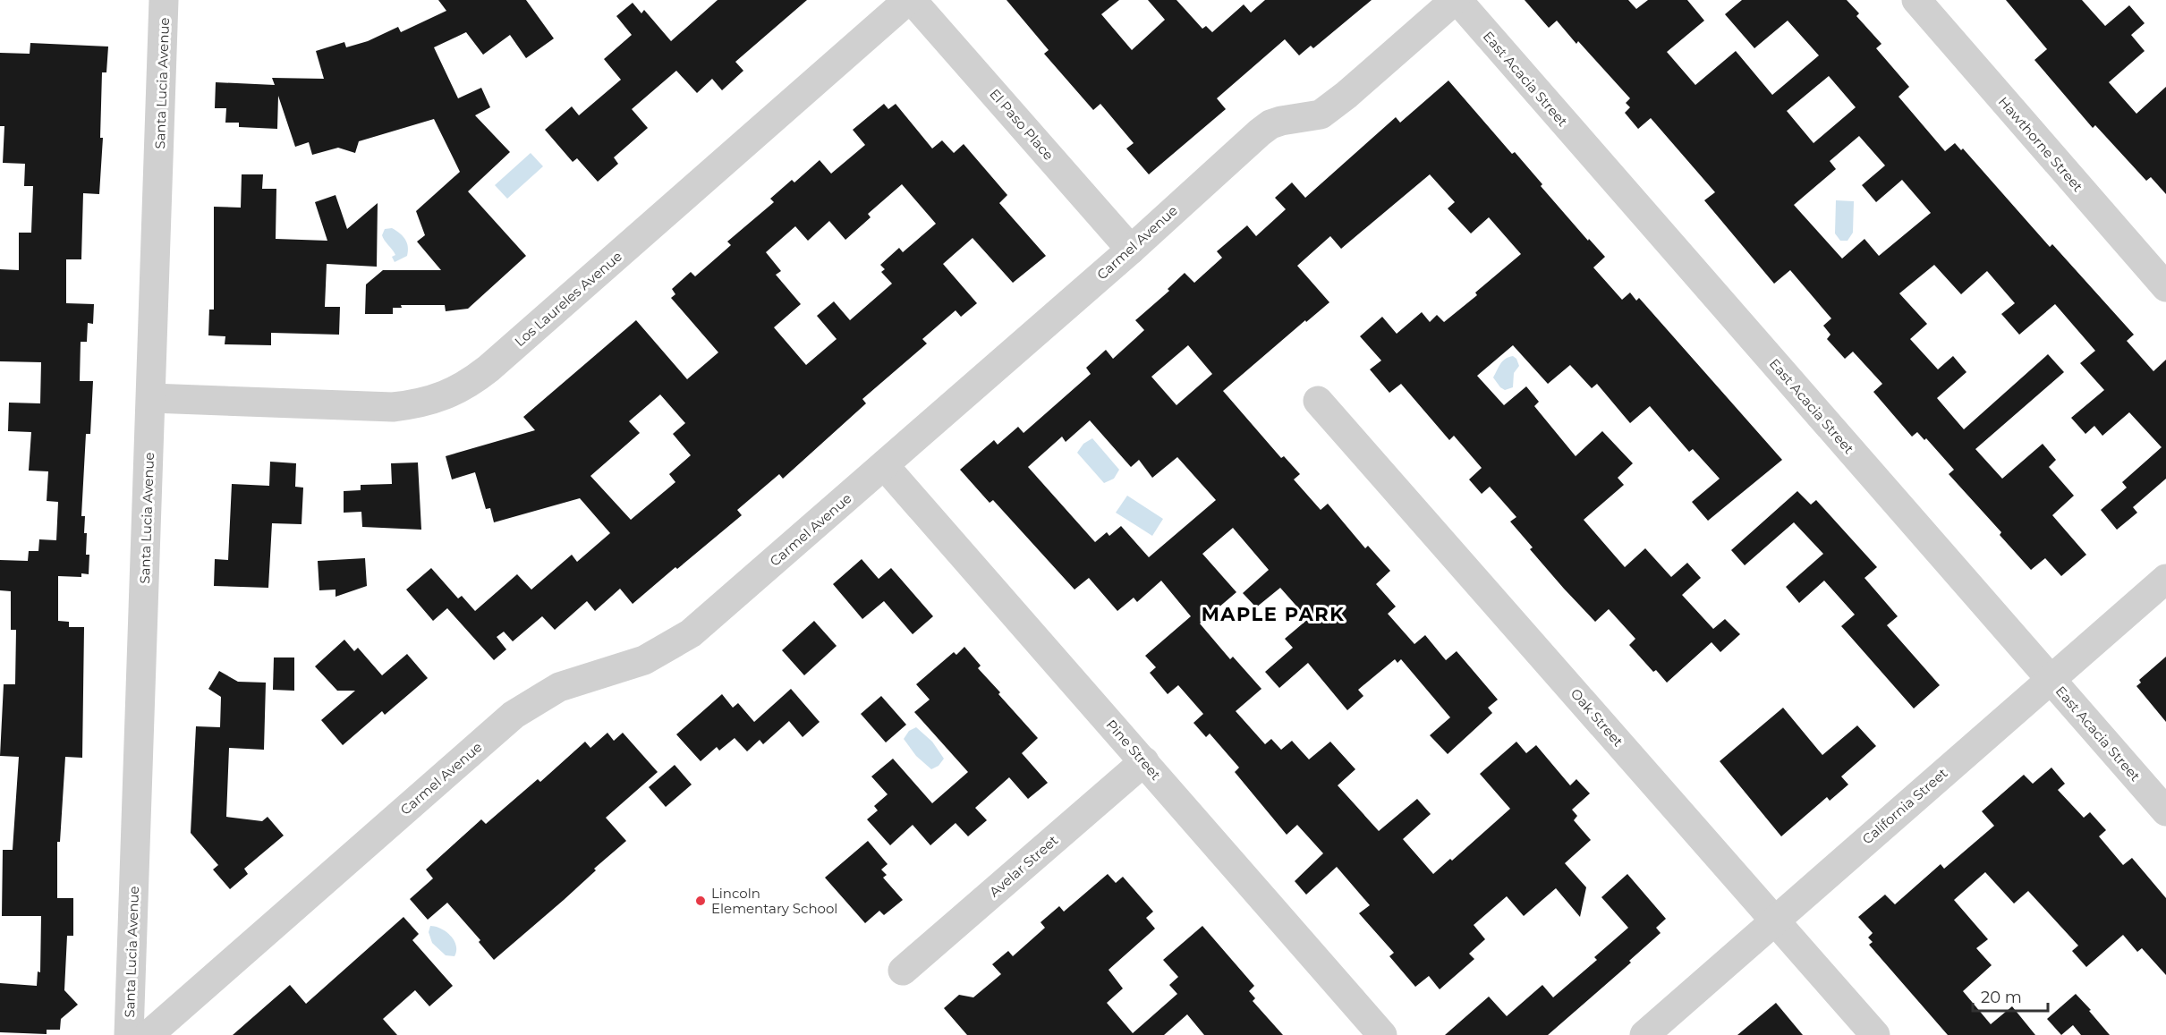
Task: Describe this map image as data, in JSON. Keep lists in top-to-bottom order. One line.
{"streets":{"street":["East Acacia Street","Santa Lucia Avenue","El Paso Place","Hawthorne Street","Carmel Avenue","Los Laureles Avenue","Oak Street","Pine Street","California Street","Avelar Street"]},"crossings":[["East Acacia Street","Carmel Avenue"],["East Acacia Street","California Street"],["Santa Lucia Avenue","Los Laureles Avenue"],["El Paso Place","Carmel Avenue"],["El Paso Place","Los Laureles Avenue"],["Carmel Avenue","Pine Street"],["Oak Street","California Street"],["Pine Street","Avelar Street"]],"districts":["MAPLE PARK"],"places":["Lincoln Elementary School"],"scale_bar":"20 m"}
